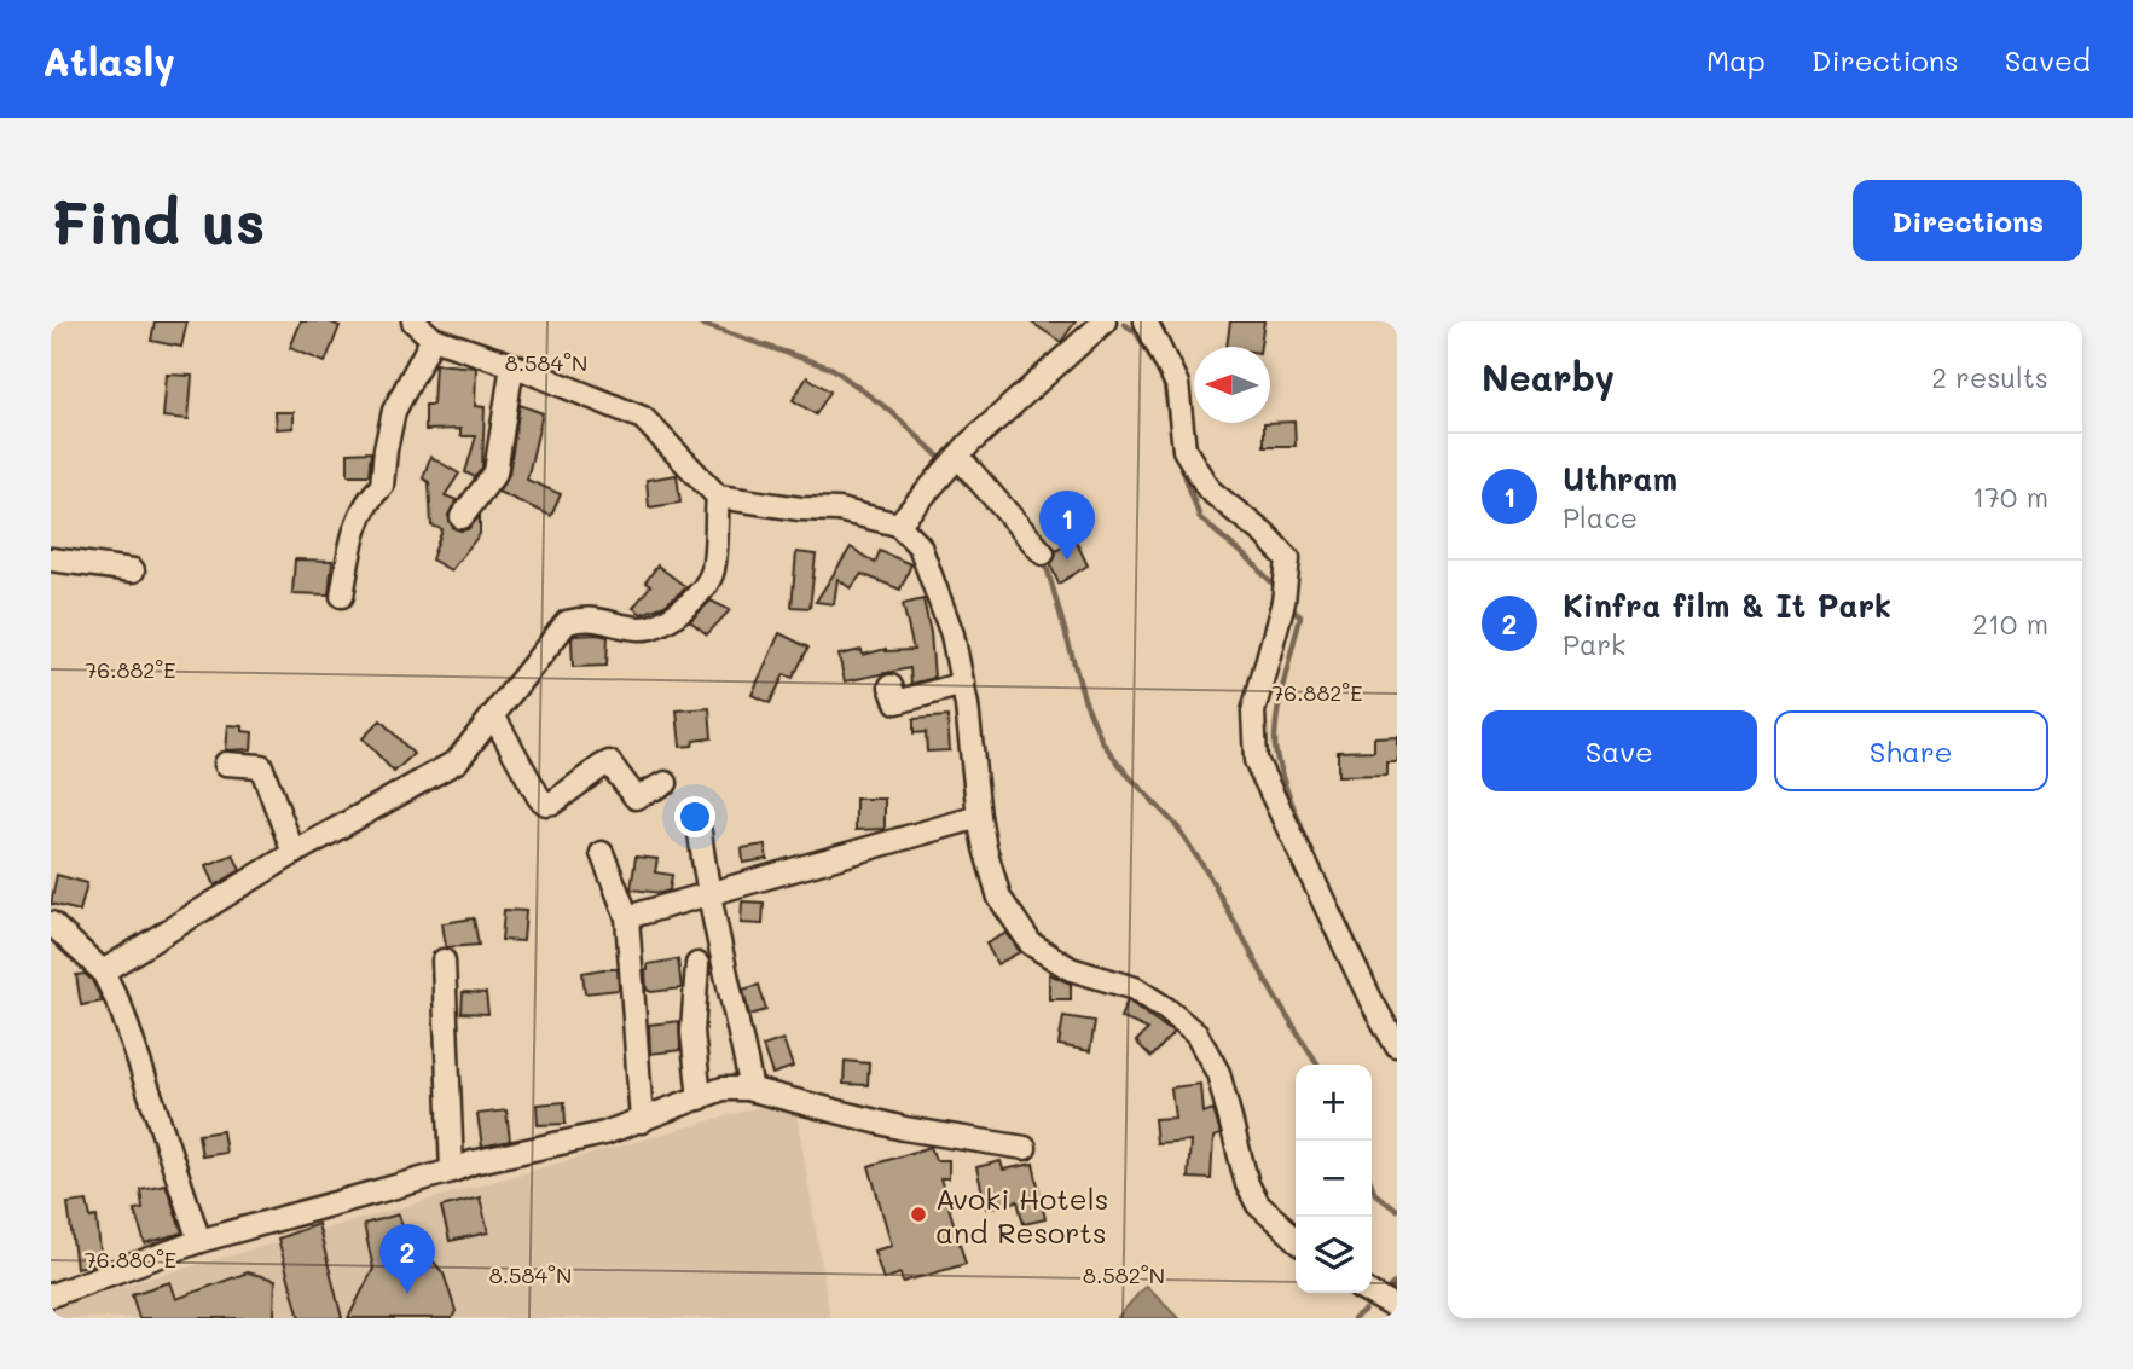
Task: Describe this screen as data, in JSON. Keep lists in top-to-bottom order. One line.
{"places":["Avoki Hotels and Resorts"],"north":"left","page":{"header":"Atlasly","nav":["Map","Directions","Saved"],"buttons":["Directions",["Save","Share"]],"title":"Find us","heading":["Nearby","2 results"],"list":[{"mark":"1","name":"Uthram","note":"Place","value":"170 m"},{"mark":"2","name":"Kinfra film & It Park","note":"Park","value":"210 m"}],"pins":["1","2"],"map_buttons":["+","−"]},"coordinates":["8.584°N","76.882°E","76.880°E","8.582°N"]}
